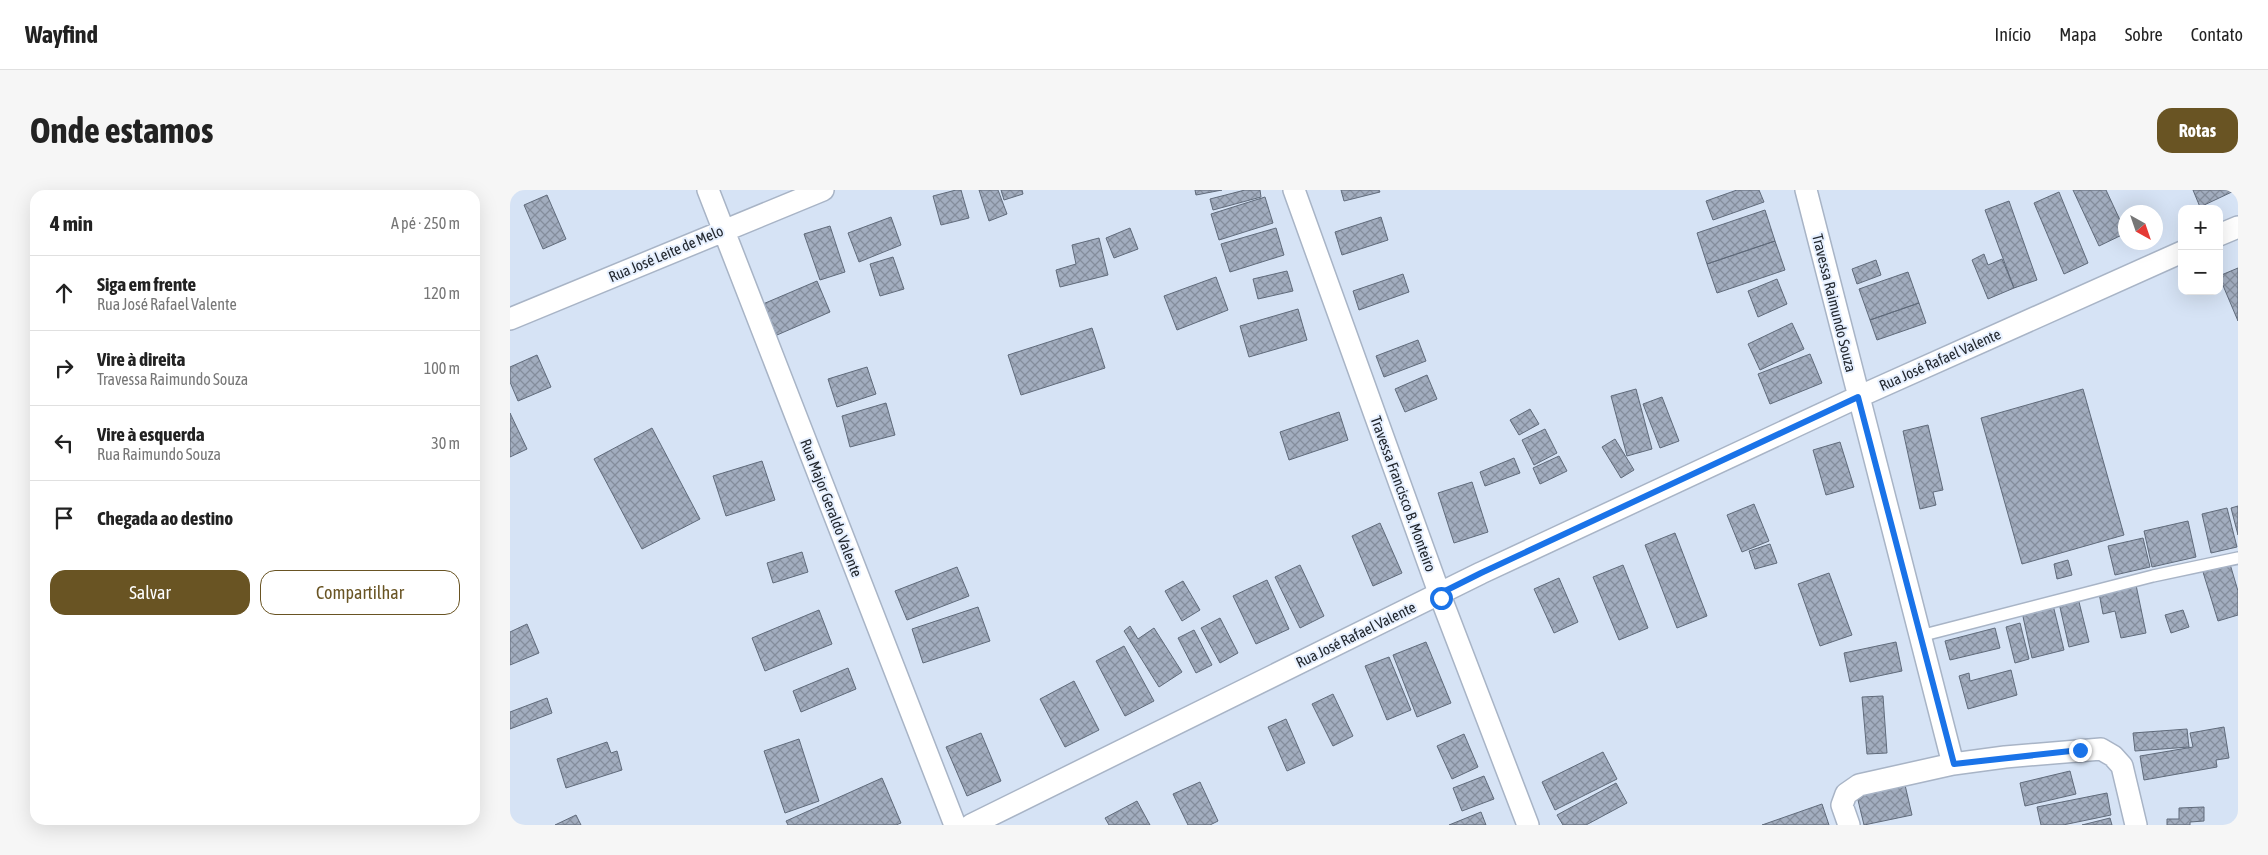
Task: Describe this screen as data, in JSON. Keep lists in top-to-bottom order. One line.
{"streets":{"street":["Rua José Leite de Melo","Travessa Raimundo Souza","Rua José Rafael Valente","Travessa Francisco B. Monteiro","Rua Major Geraldo Valente"]},"crossings":[["Rua José Leite de Melo","Rua Major Geraldo Valente"],["Travessa Raimundo Souza","Rua José Rafael Valente"],["Rua José Rafael Valente","Travessa Francisco B. Monteiro"]],"north":"bottom right","page":{"header":"Wayfind","nav":["Início","Mapa","Sobre","Contato"],"buttons":["Rotas",["Salvar","Compartilhar"]],"title":"Onde estamos","heading":["4 min","A pé · 250 m"],"map_buttons":["+","−"],"list":[["Siga em frente","Rua José Rafael Valente","120 m"],["Vire à direita","Travessa Raimundo Souza","100 m"],["Vire à esquerda","Rua Raimundo Souza","30 m"],"Chegada ao destino"]}}
